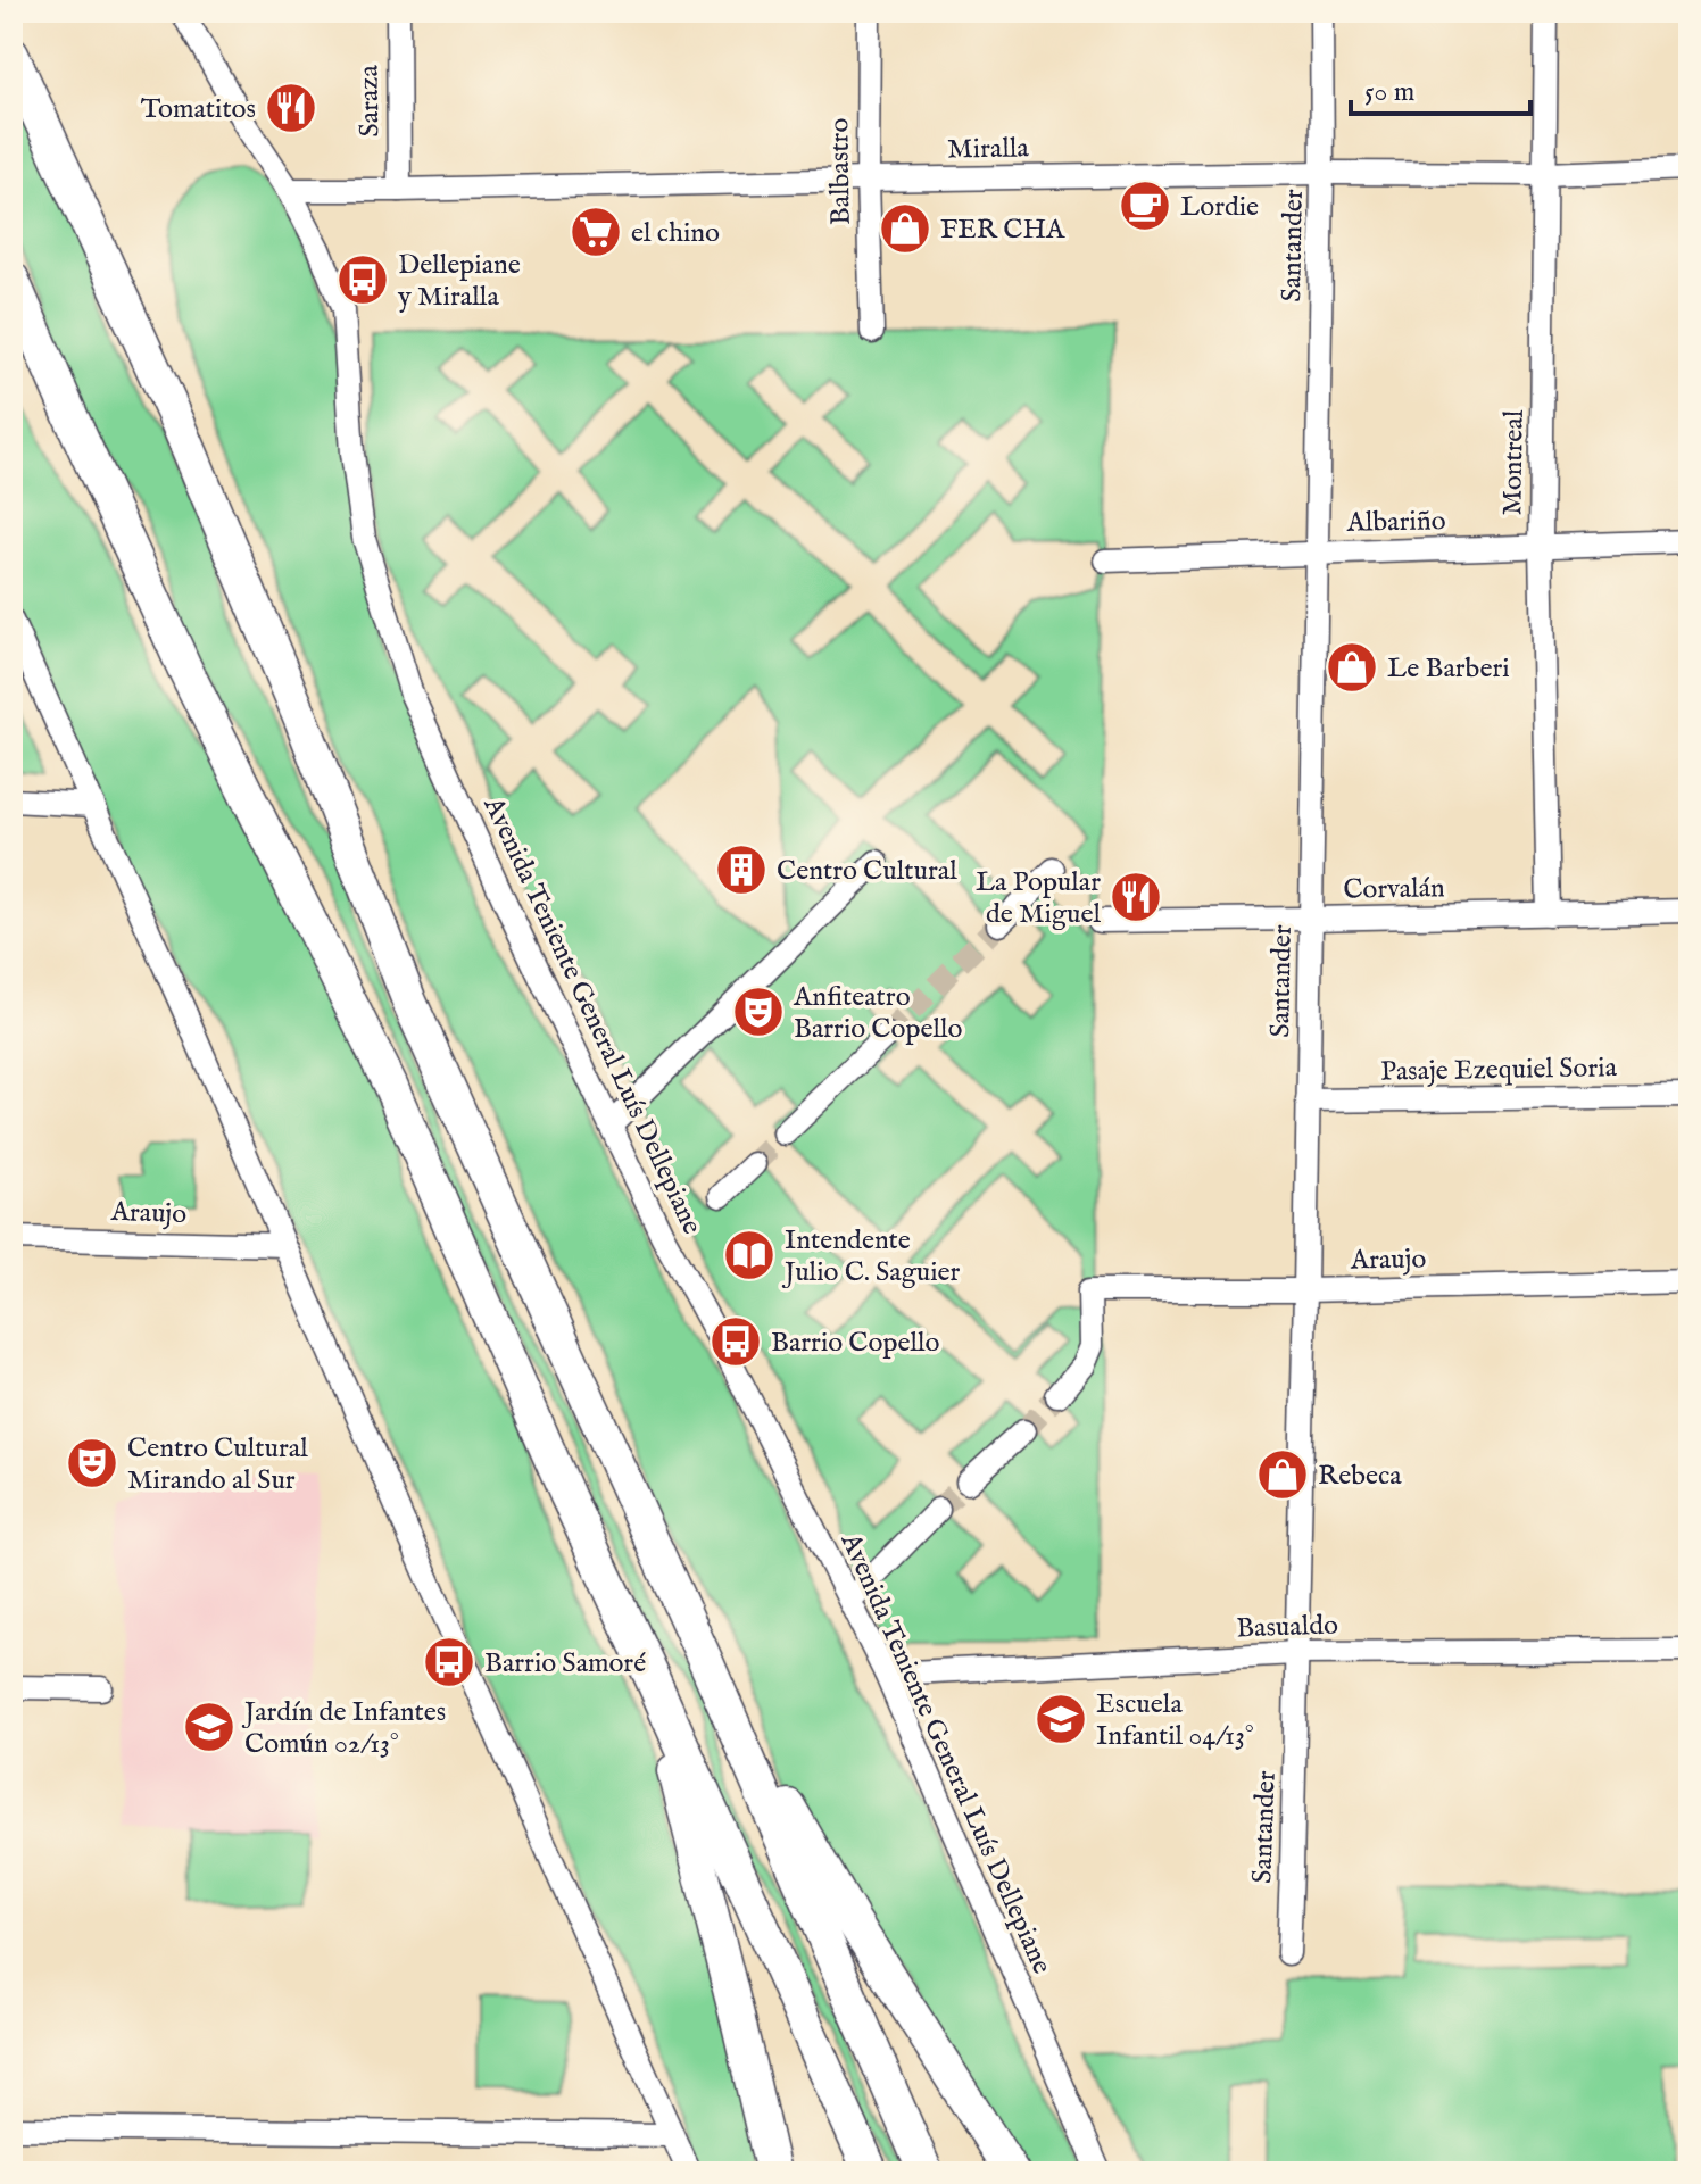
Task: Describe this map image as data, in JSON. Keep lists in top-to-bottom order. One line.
{"streets":{"street":["Saraza","Miralla","Balbastro","Santander","Montreal","Albariño","Corvalán","Avenida Teniente General Luís Dellepiane","Pasaje Ezequiel Soria","Araujo","Basualdo"]},"crossings":[["Saraza","Miralla"],["Miralla","Balbastro"],["Miralla","Santander"],["Miralla","Montreal"],["Miralla","Avenida Teniente General Luís Dellepiane"],["Santander","Albariño"],["Santander","Corvalán"],["Santander","Pasaje Ezequiel Soria"],["Santander","Araujo"],["Santander","Basualdo"],["Montreal","Albariño"],["Montreal","Corvalán"],["Avenida Teniente General Luís Dellepiane","Basualdo"]],"places":{"restaurant":["Tomatitos","La Popular de Miguel"],"cafe":["Lordie"],"shop":["FER CHA","Le Barberi","Rebeca"],"supermarket":["el chino"],"bus stop":["Dellepiane y Miralla","Barrio Copello","Barrio Samoré"],"building":["Centro Cultural"],"theatre":["Anfiteatro Barrio Copello","Centro Cultural Mirando al Sur"],"library":["Intendente Julio C. Saguier"],"school or university":["Escuela Infantil 04/13°","Jardín de Infantes Común 02/13°"]},"scale_bar":"50 m"}
